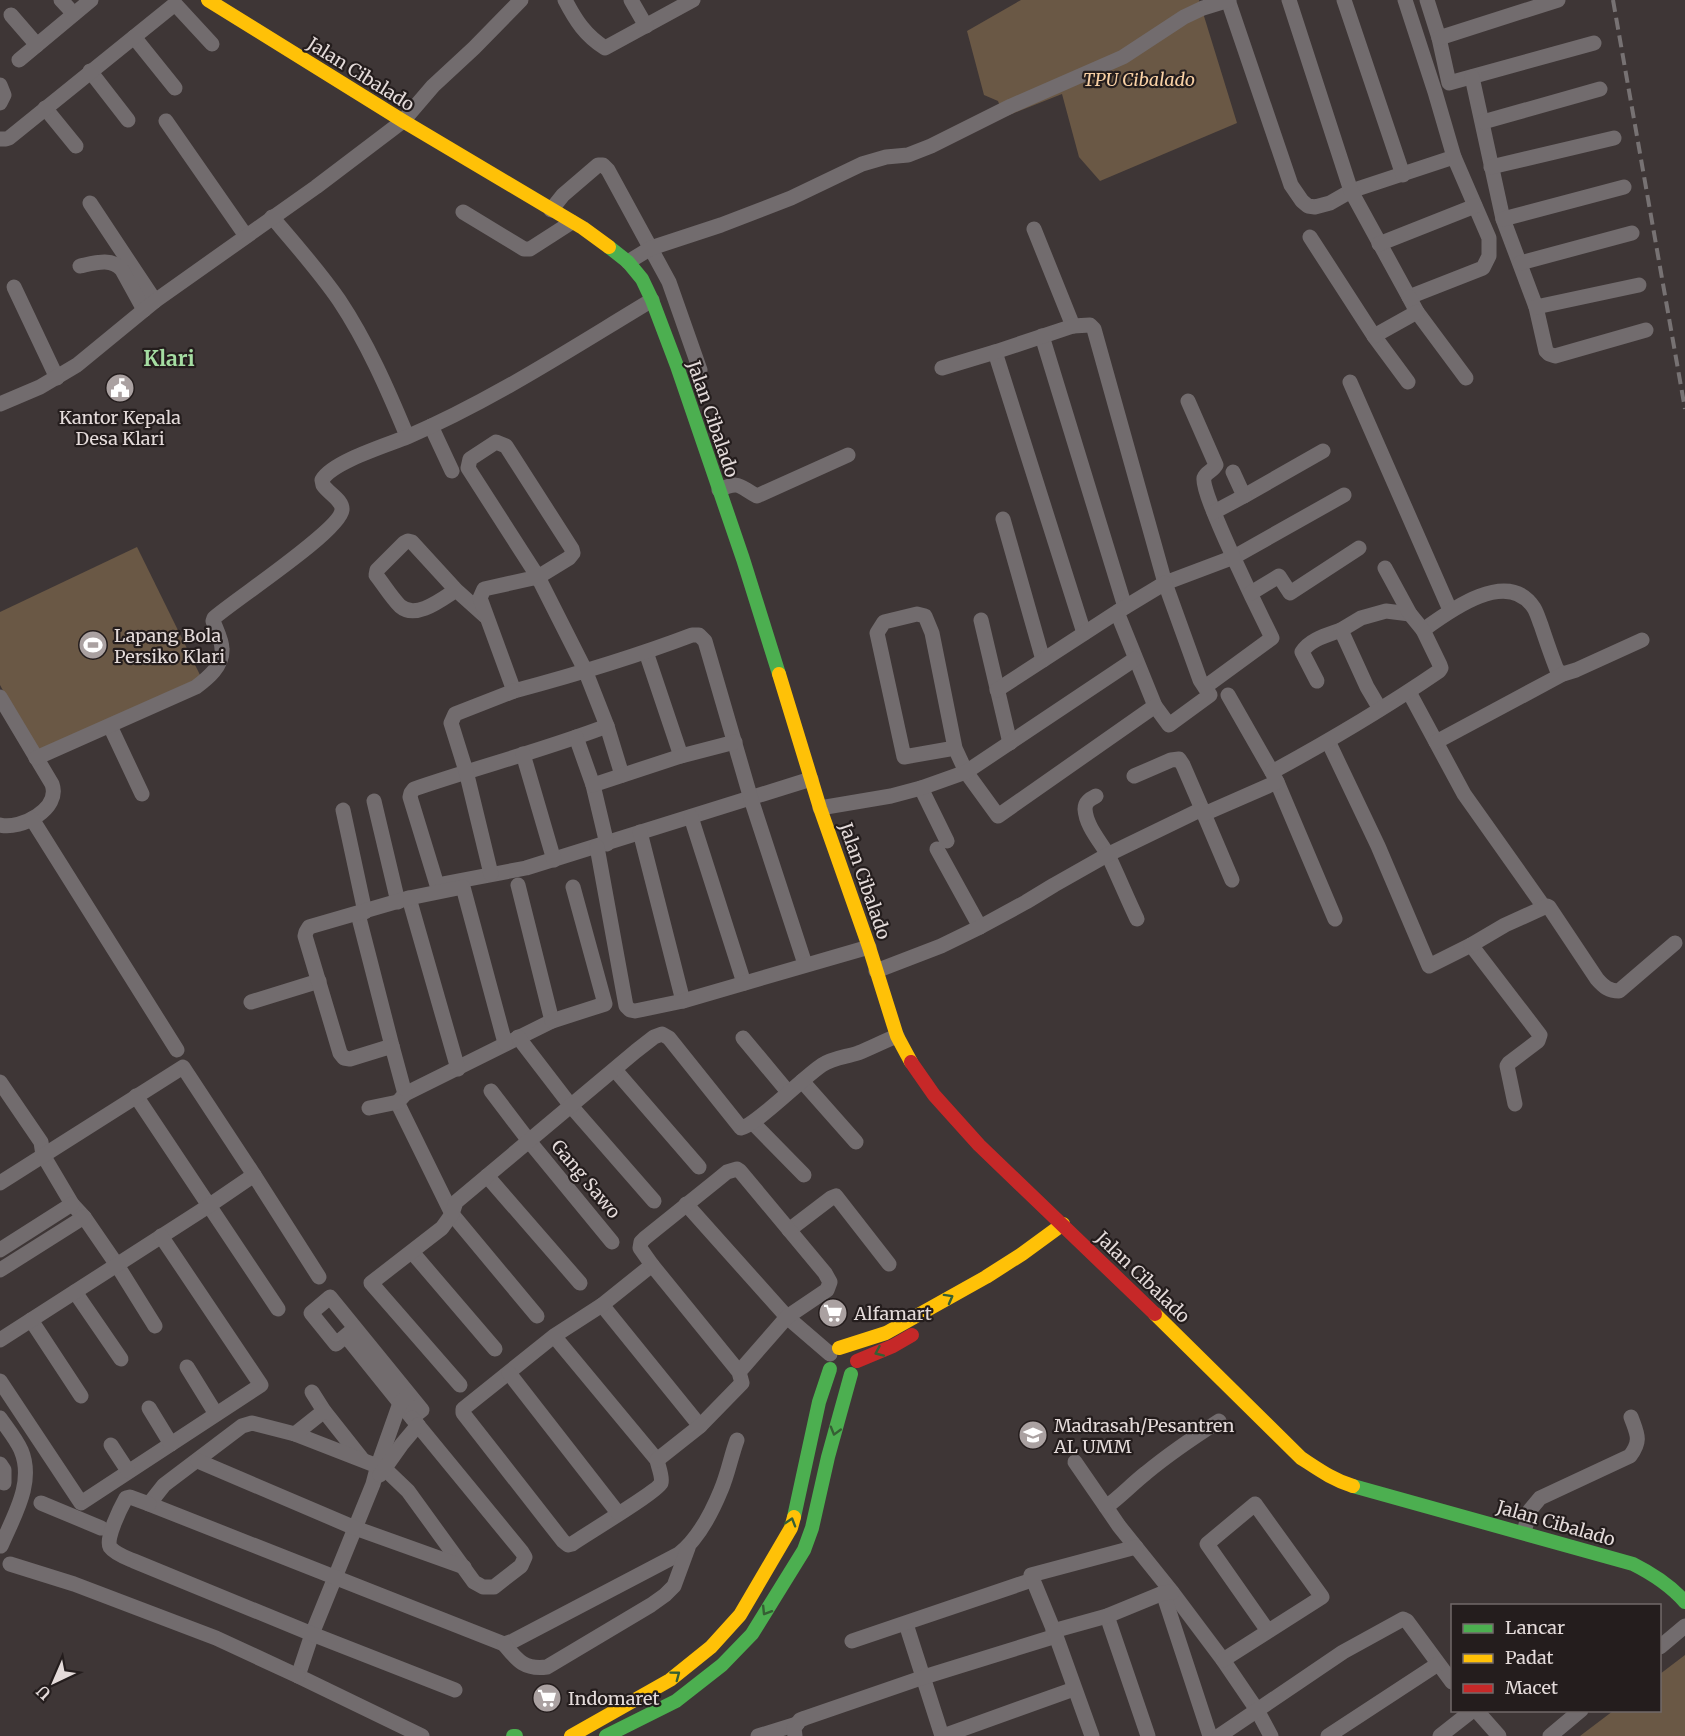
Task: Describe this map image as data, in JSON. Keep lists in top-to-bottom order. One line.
{"streets":{"street":["Jalan Cibalado","Gang Sawo"]},"districts":["Klari"],"parks":["TPU Cibalado"],"places":{"public building":["Kantor Kepala Desa Klari"],"sports":["Lapang Bola Persiko Klari"],"supermarket":["Alfamart","Indomaret"],"school or university":["Madrasah/Pesantren AL UMM"]},"legend":["Lancar","Padat","Macet"],"north":"bottom left"}
